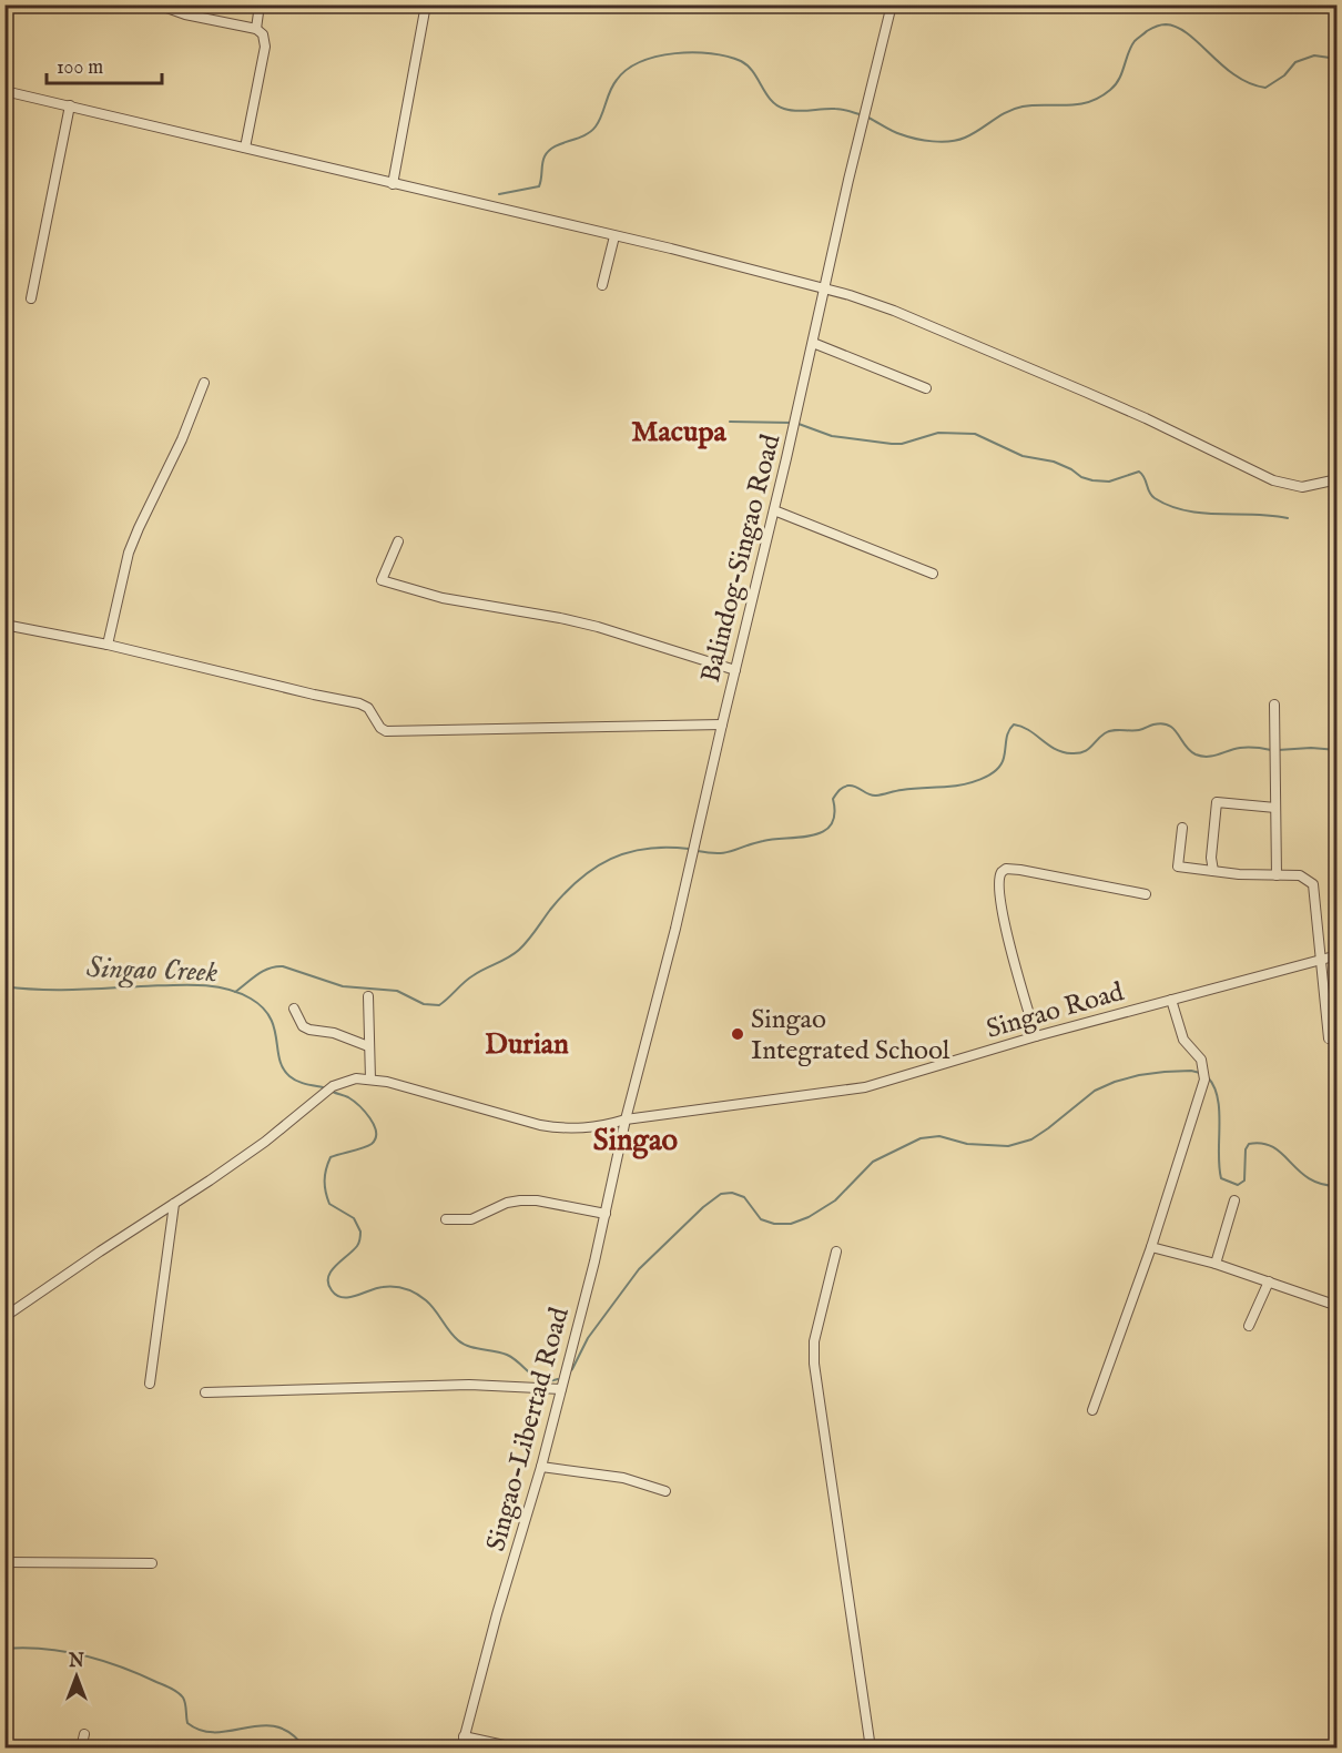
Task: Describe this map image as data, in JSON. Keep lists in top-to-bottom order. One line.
{"streets":{"street":["Balindog-Singao Road","Singao Road","Singao-Libertad Road"]},"crossings":[["Balindog-Singao Road","Singao Road"],["Balindog-Singao Road","Singao-Libertad Road"],["Singao Road","Singao-Libertad Road"]],"districts":["Macupa","Durian","Singao"],"water":["Singao Creek"],"places":["Singao Integrated School"],"scale_bar":"100 m","north":"top"}
